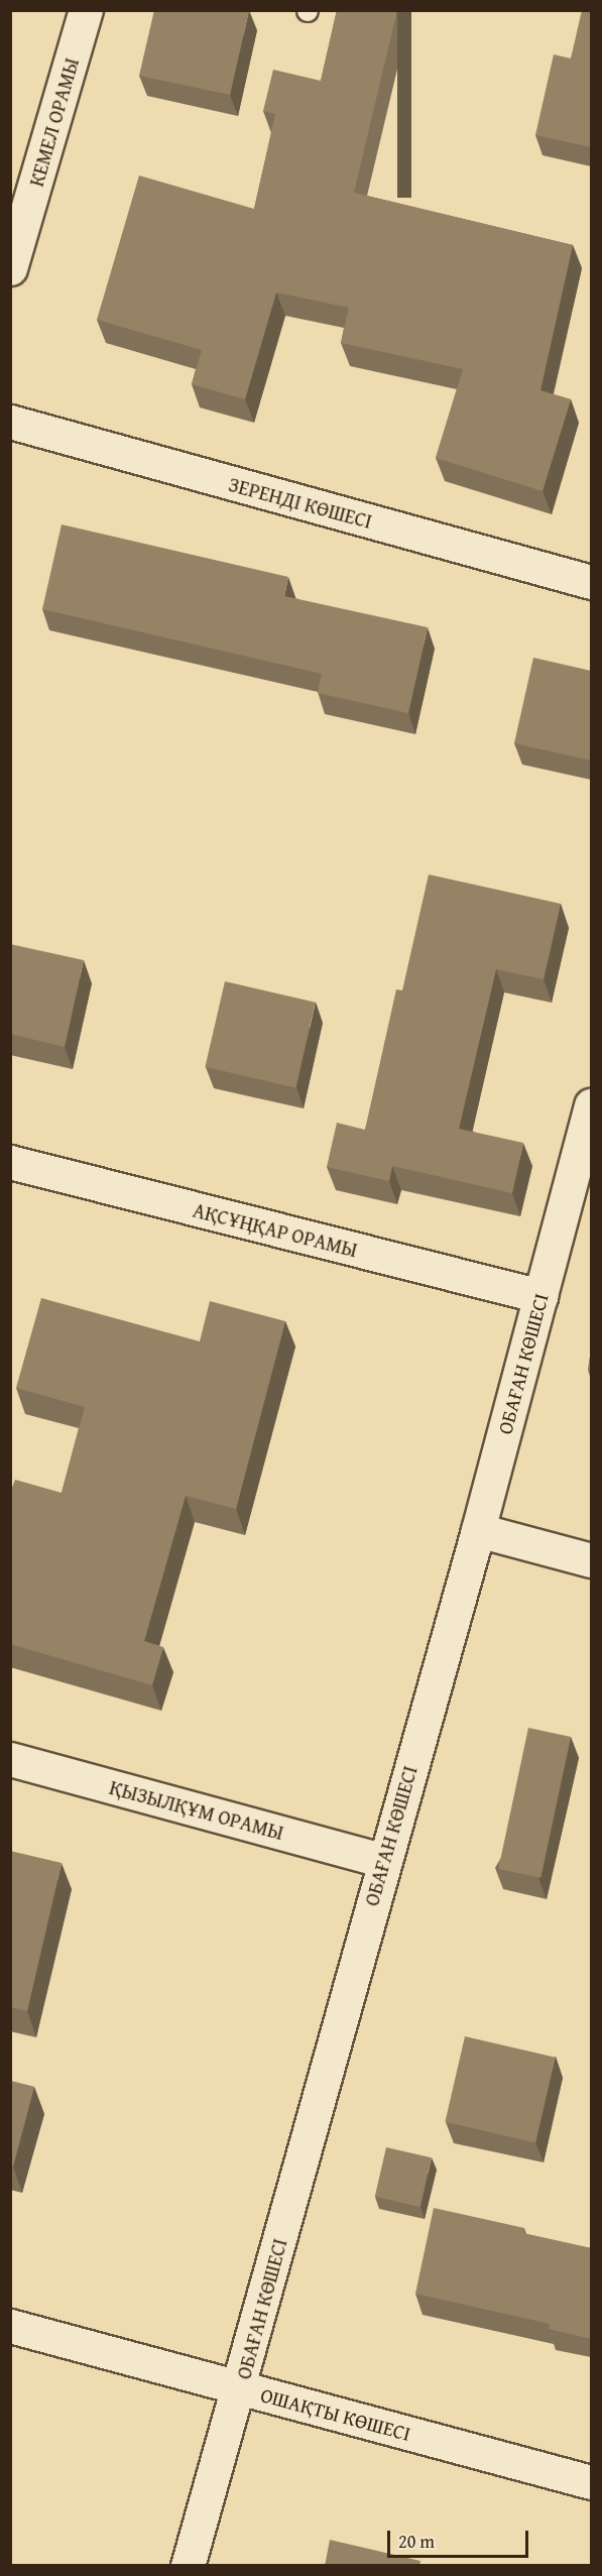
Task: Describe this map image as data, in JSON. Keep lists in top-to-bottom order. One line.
{"streets":{"street":["КЕМЕЛ ОРАМЫ","ЗЕРЕНДІ КӨШЕСІ","АҚСҰҢҚАР ОРАМЫ","ОБАҒАН КӨШЕСІ","ҚЫЗЫЛҚҰМ ОРАМЫ","ОШАҚТЫ КӨШЕСІ"]},"crossings":[["АҚСҰҢҚАР ОРАМЫ","ОБАҒАН КӨШЕСІ"],["ОБАҒАН КӨШЕСІ","ҚЫЗЫЛҚҰМ ОРАМЫ"],["ОБАҒАН КӨШЕСІ","ОШАҚТЫ КӨШЕСІ"]],"scale_bar":"20 m"}
